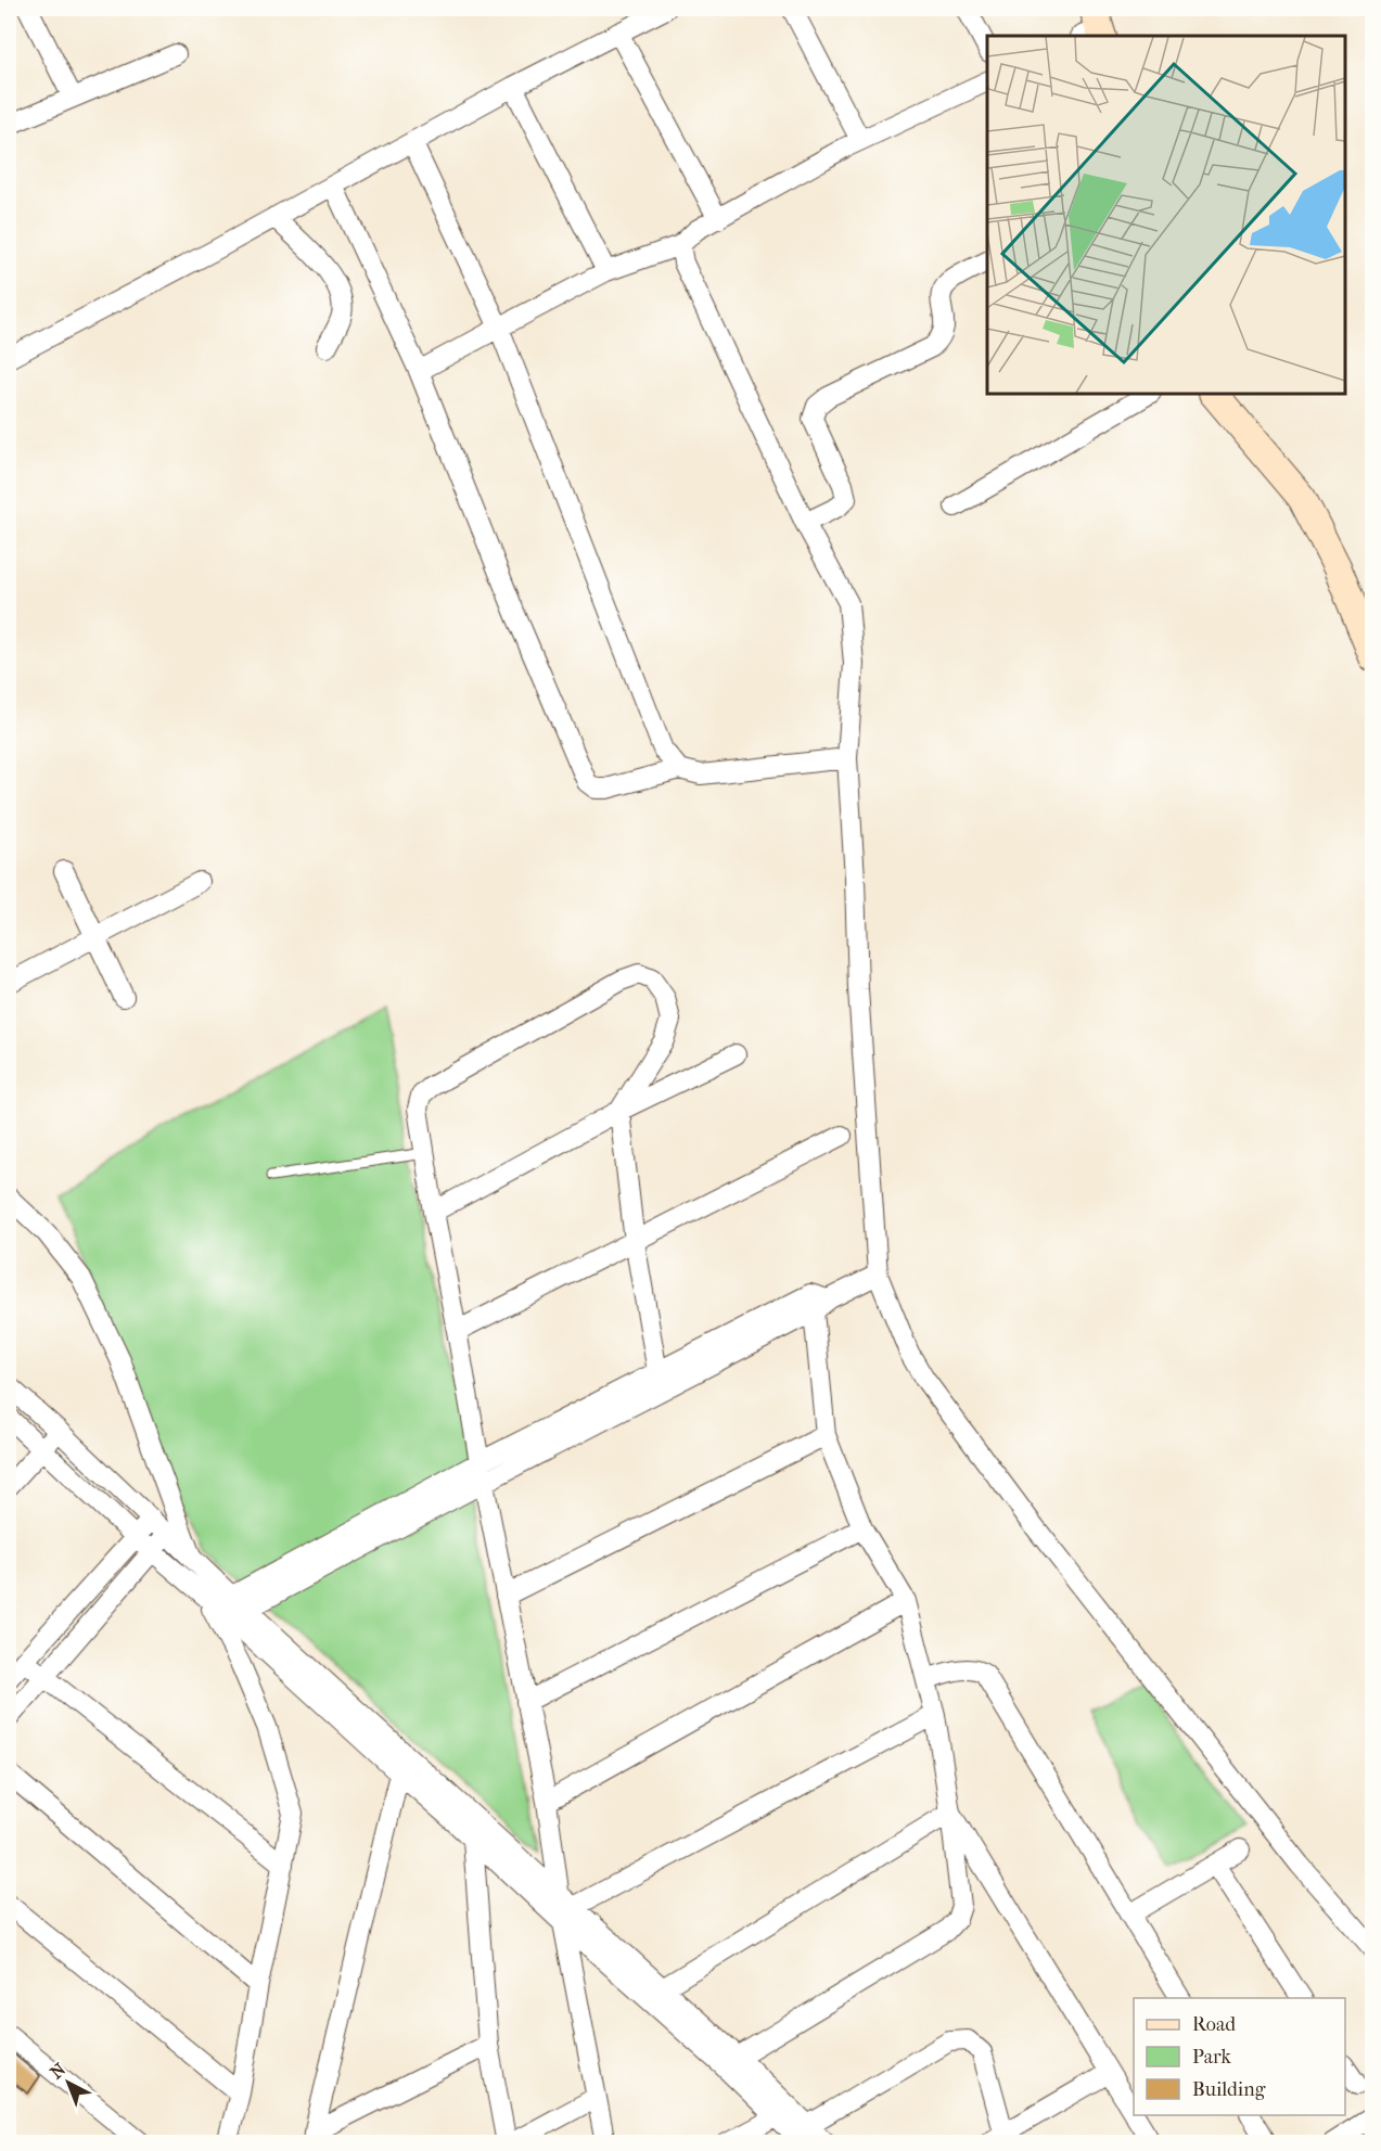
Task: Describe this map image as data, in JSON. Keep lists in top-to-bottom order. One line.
{"legend":["Road","Park","Building"],"north":"top left"}
